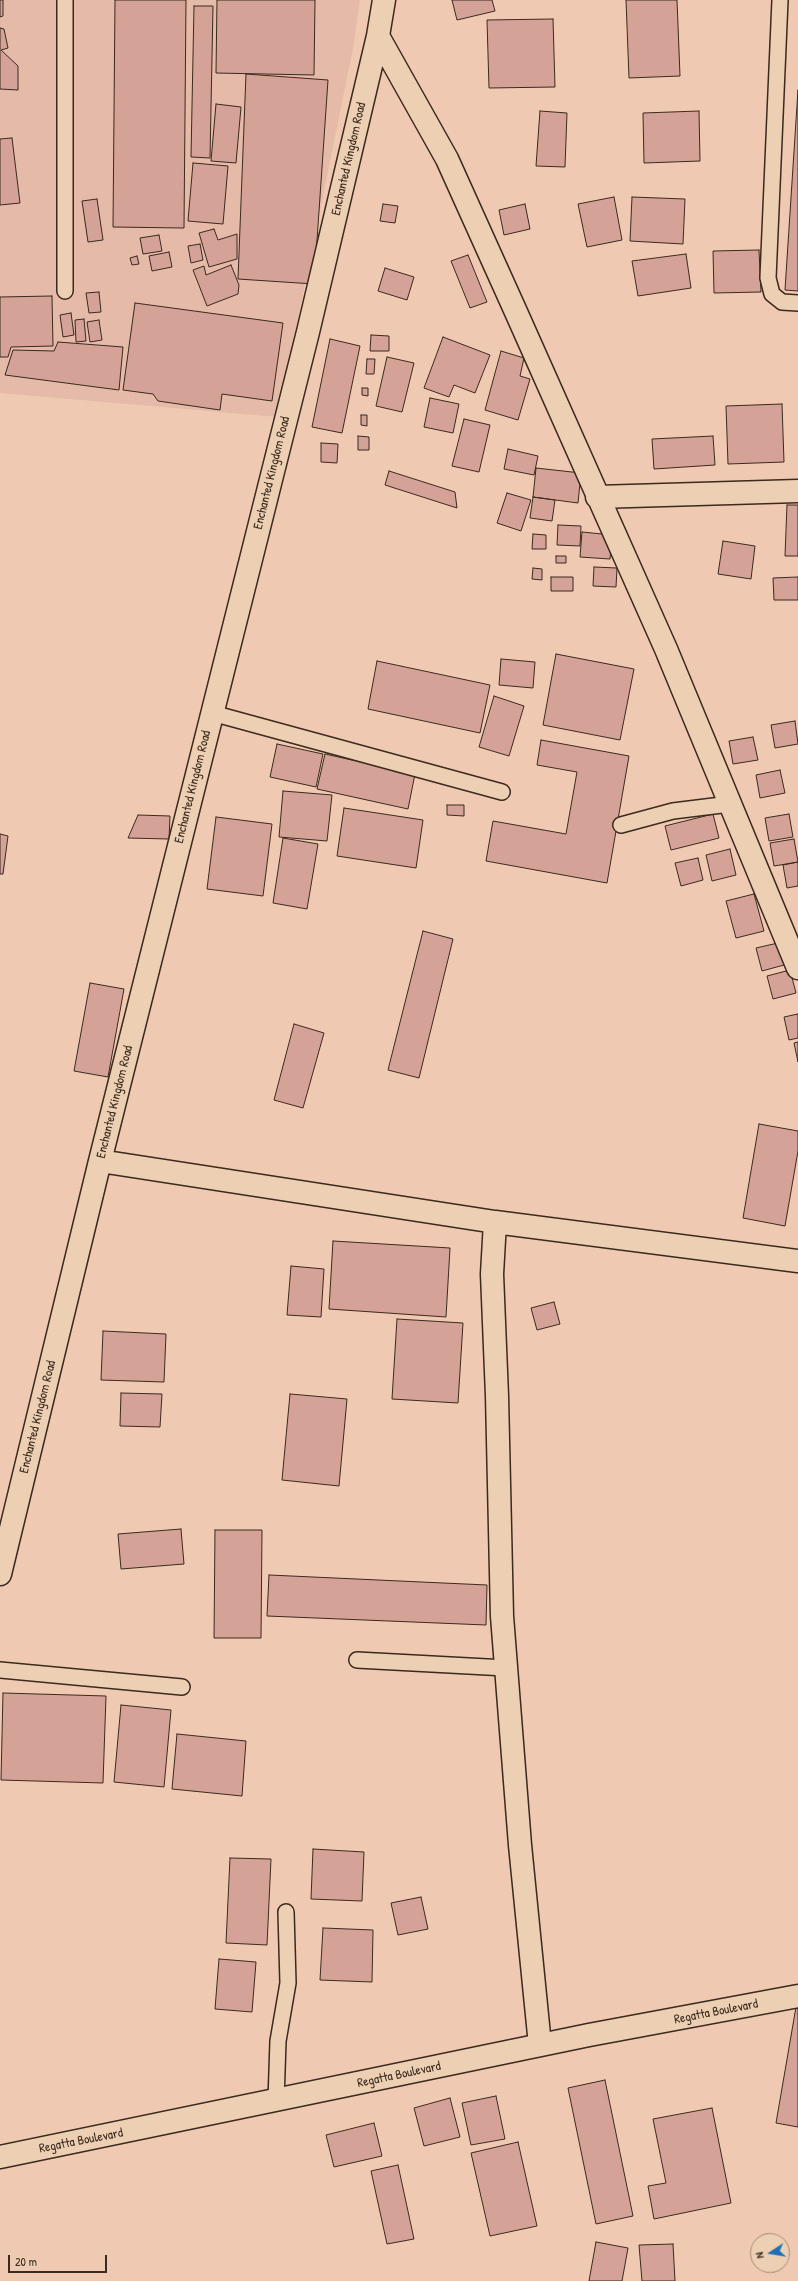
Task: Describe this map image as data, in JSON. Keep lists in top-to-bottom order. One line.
{"streets":{"street":["Enchanted Kingdom Road","Regatta Boulevard"]},"scale_bar":"20 m","north":"left"}
